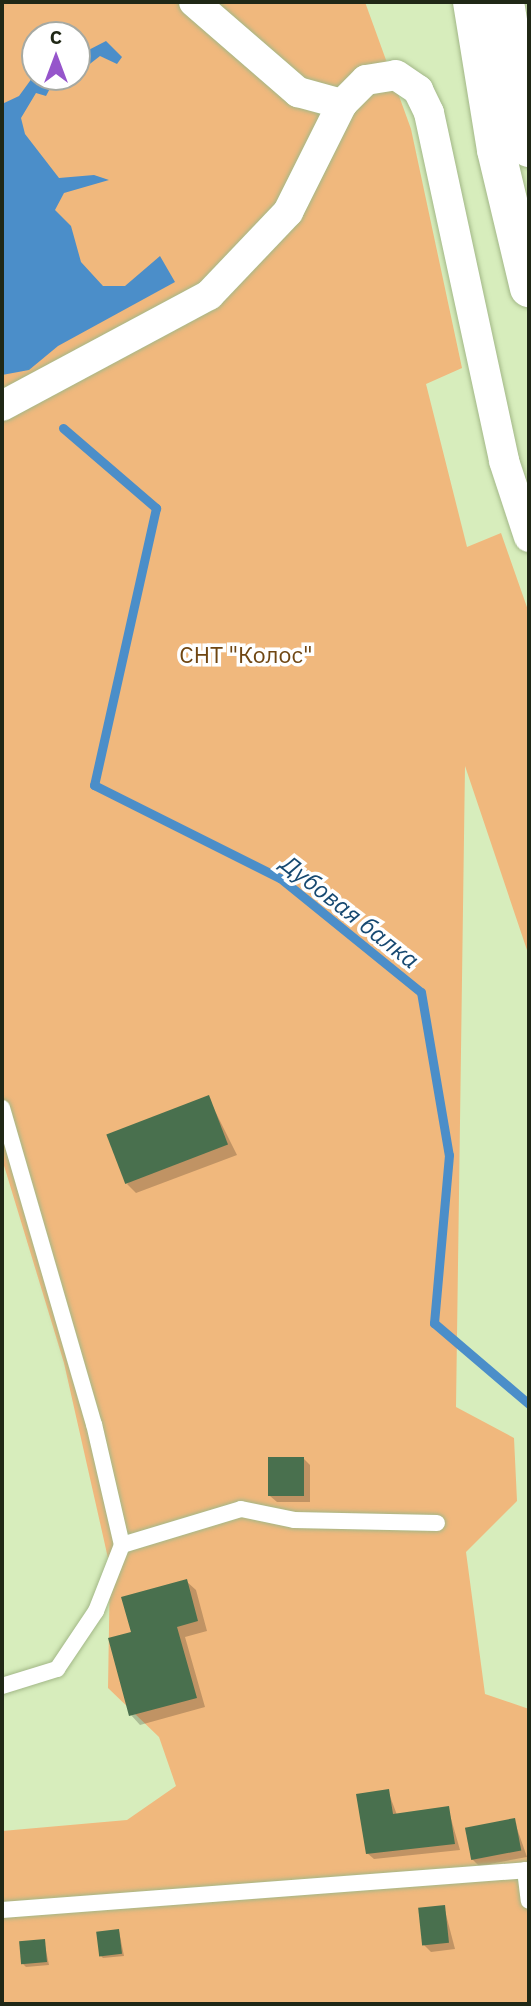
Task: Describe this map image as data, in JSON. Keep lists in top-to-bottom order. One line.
{"water":["Дубовая балка"],"parks":["СНТ \"Колос\""],"north":"top"}
